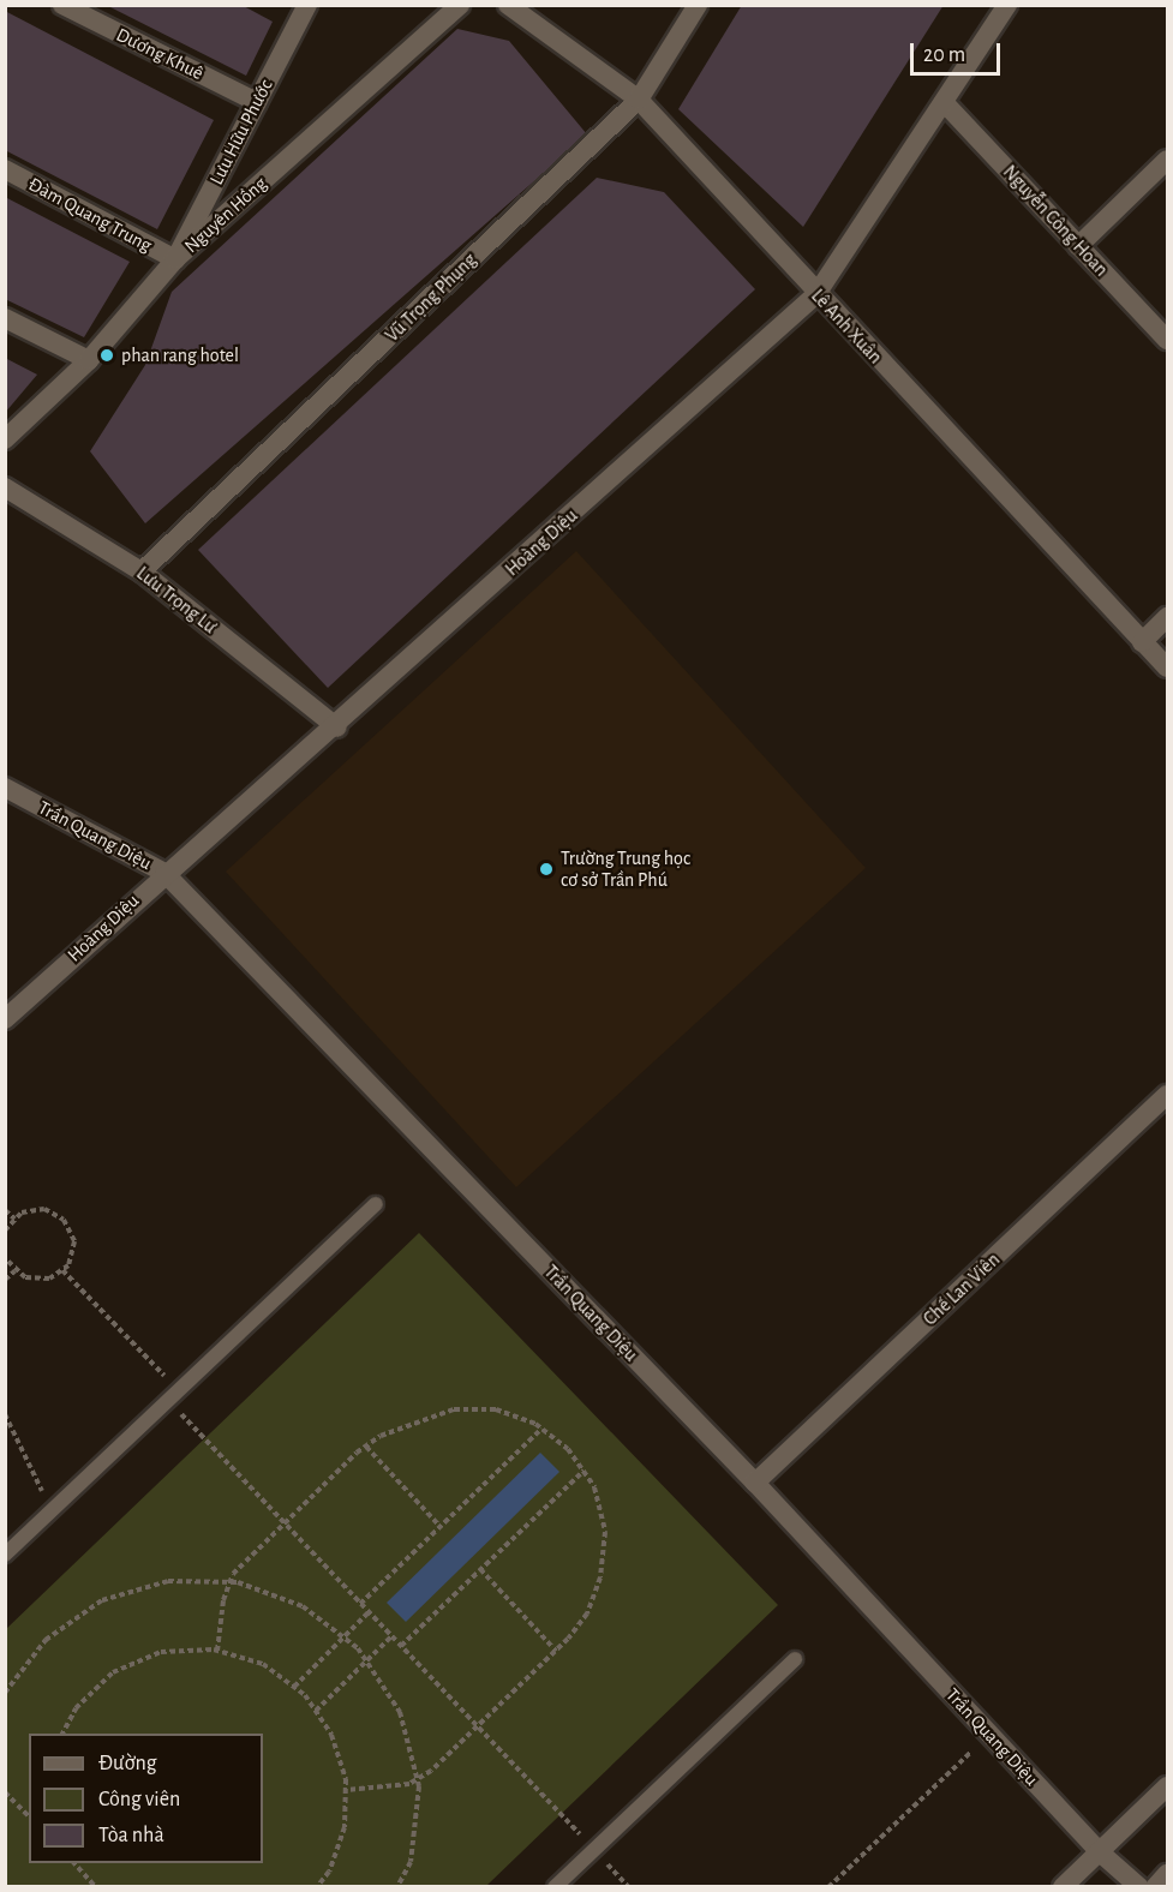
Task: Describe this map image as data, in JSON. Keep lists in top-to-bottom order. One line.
{"streets":{"street":["Dương Khuê","Lưu Hữu Phước","Đàm Quang Trung","Nguyên Hồng","Nguyễn Công Hoan","Vũ Trọng Phụng","Lê Anh Xuân","Hoàng Diệu","Lưu Trọng Lư","Trần Quang Diệu","Chế Lan Viên"]},"crossings":[["Dương Khuê","Lưu Hữu Phước"],["Lưu Hữu Phước","Đàm Quang Trung"],["Lưu Hữu Phước","Nguyên Hồng"],["Đàm Quang Trung","Nguyên Hồng"],["Nguyễn Công Hoan","Hoàng Diệu"],["Vũ Trọng Phụng","Lê Anh Xuân"],["Vũ Trọng Phụng","Lưu Trọng Lư"],["Lê Anh Xuân","Hoàng Diệu"],["Hoàng Diệu","Lưu Trọng Lư"],["Hoàng Diệu","Trần Quang Diệu"],["Trần Quang Diệu","Chế Lan Viên"]],"places":["phan rang hotel","Trường Trung học cơ sở Trần Phú"],"legend":["Đường","Công viên","Tòa nhà"],"scale_bar":"20 m"}
